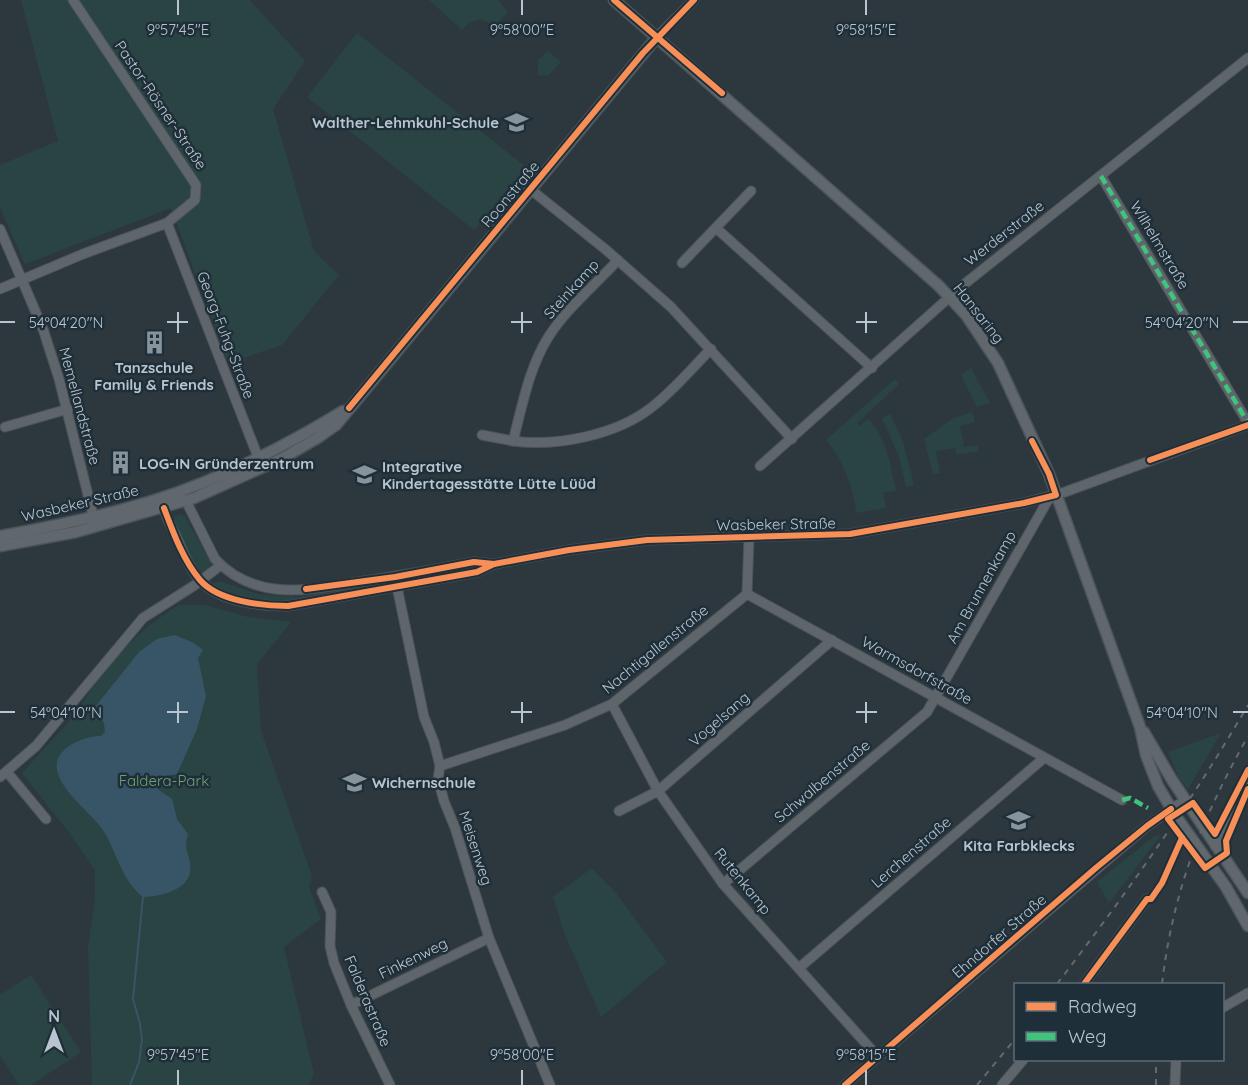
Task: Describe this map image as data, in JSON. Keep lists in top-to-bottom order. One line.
{"streets":{"main road":["Roonstraße","Hansaring","Wasbeker Straße"],"street":["Pastor-Rösner-Straße","Werderstraße","Wilhelmstraße","Steinkamp","Georg-Fuhg-Straße","Memellandstraße","Am Brunnenkamp","Nachtigallenstraße","Warmsdorfstraße","Vogelsang","Schwalbenstraße","Meisenweg","Lerchenstraße","Rutenkamp","Ehndorfer Straße","Finkenweg","Falderastraße"]},"crossings":[["Pastor-Rösner-Straße","Georg-Fuhg-Straße"],["Pastor-Rösner-Straße","Memellandstraße"],["Roonstraße","Steinkamp"],["Roonstraße","Hansaring"],["Roonstraße","Georg-Fuhg-Straße"],["Roonstraße","Wasbeker Straße"],["Werderstraße","Wilhelmstraße"],["Werderstraße","Steinkamp"],["Werderstraße","Hansaring"],["Wilhelmstraße","Wasbeker Straße"],["Hansaring","Wasbeker Straße"],["Hansaring","Am Brunnenkamp"],["Hansaring","Ehndorfer Straße"],["Memellandstraße","Wasbeker Straße"],["Wasbeker Straße","Am Brunnenkamp"],["Wasbeker Straße","Meisenweg"],["Am Brunnenkamp","Warmsdorfstraße"],["Am Brunnenkamp","Schwalbenstraße"],["Nachtigallenstraße","Warmsdorfstraße"],["Nachtigallenstraße","Meisenweg"],["Nachtigallenstraße","Rutenkamp"],["Warmsdorfstraße","Vogelsang"],["Warmsdorfstraße","Schwalbenstraße"],["Warmsdorfstraße","Lerchenstraße"],["Vogelsang","Rutenkamp"],["Schwalbenstraße","Rutenkamp"],["Meisenweg","Finkenweg"],["Lerchenstraße","Rutenkamp"],["Rutenkamp","Ehndorfer Straße"],["Finkenweg","Falderastraße"]],"parks":["Faldera-Park"],"places":{"school or university":["Walther-Lehmkuhl-Schule","Integrative Kindertagesstätte Lütte Lüüd","Wichernschule","Kita Farbklecks"],"building":["Tanzschule Family & Friends","LOG-IN Gründerzentrum"]},"legend":["Radweg","Weg"],"north":"top","coordinates":["9°57'45\"E","9°58'00\"E","9°58'15\"E","54°04'20\"N","54°04'10\"N"]}
